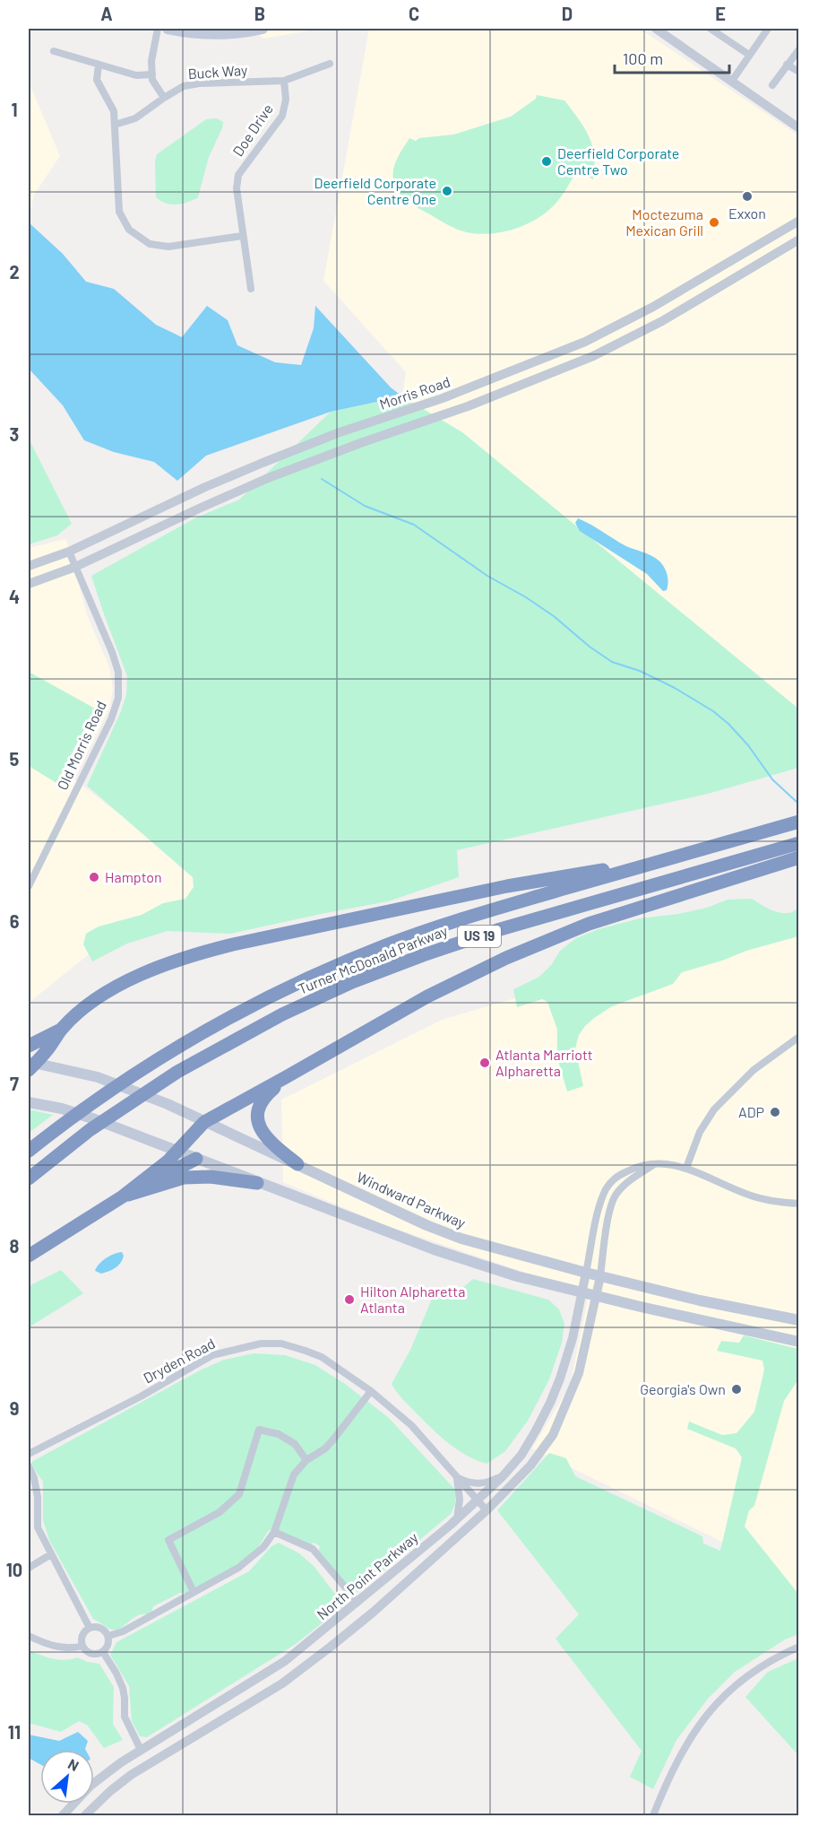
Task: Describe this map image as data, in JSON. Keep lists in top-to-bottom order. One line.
{"streets":{"highway":["US 19","Turner McDonald Parkway"],"main road":["Windward Parkway"],"street":["Buck Way","Doe Drive","Morris Road","Old Morris Road","Dryden Road","North Point Parkway"]},"crossings":[["Buck Way","Doe Drive"],["Morris Road","Old Morris Road"],["Windward Parkway","North Point Parkway"],["Dryden Road","North Point Parkway"]],"places":["Deerfield Corporate Centre Two","Deerfield Corporate Centre One","Exxon","Moctezuma Mexican Grill","Hampton","Atlanta Marriott Alpharetta","ADP","Hilton Alpharetta Atlanta","Georgia's Own"],"scale_bar":"100 m","north":"top right","grid":{"columns":["A","B","C","D","E"],"rows":["1","2","3","4","5","6","7","8","9","10","11"]}}
